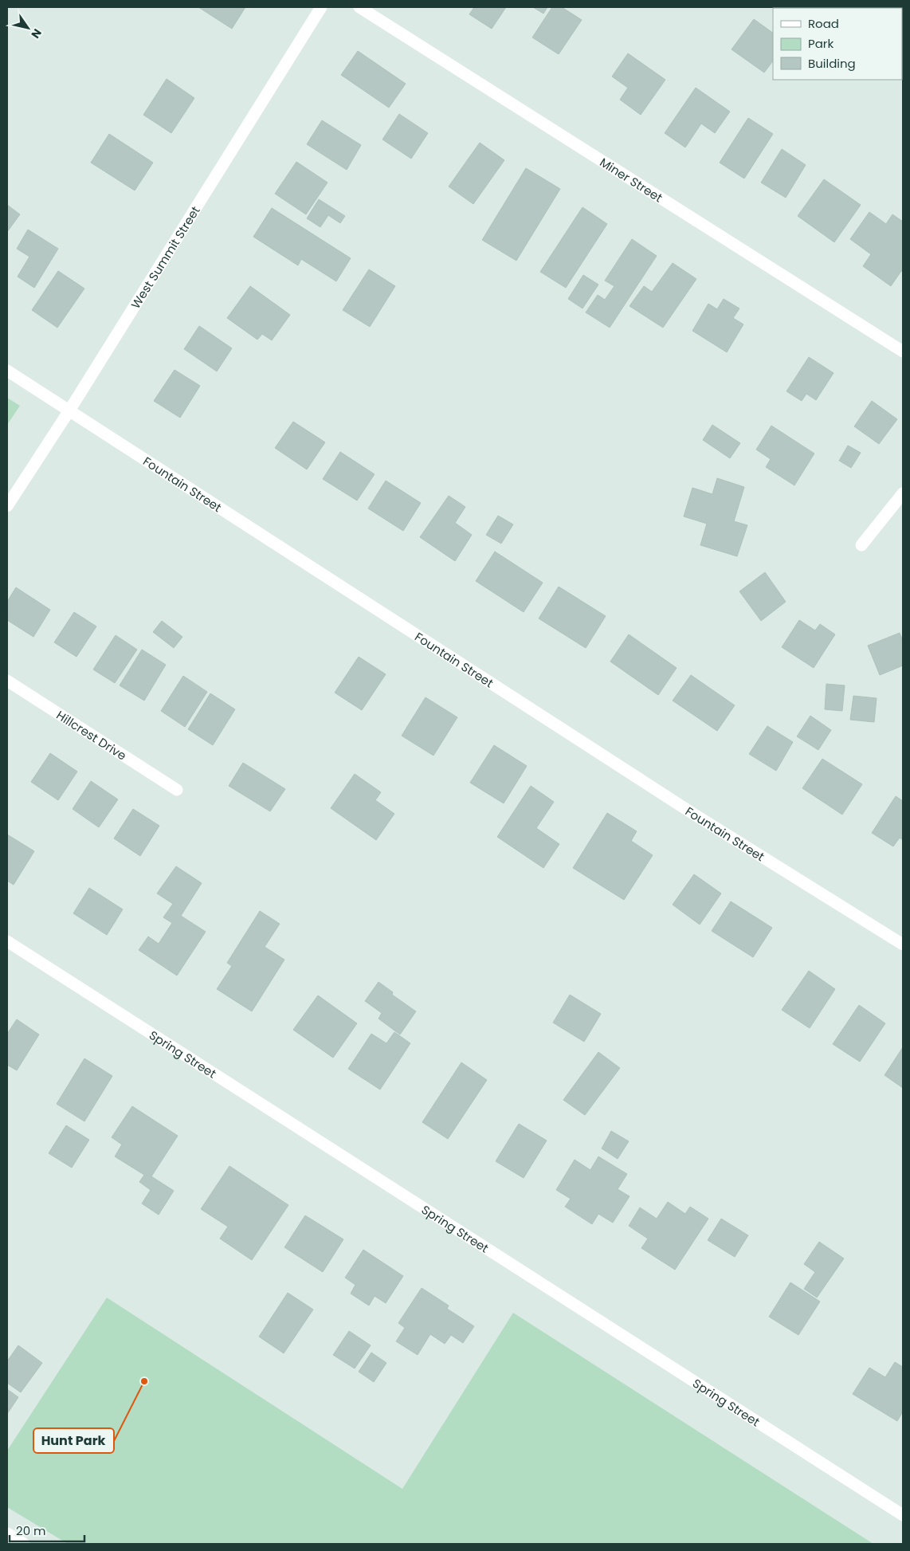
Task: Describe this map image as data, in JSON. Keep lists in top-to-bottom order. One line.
{"streets":{"street":["Miner Street","West Summit Street","Fountain Street","Hillcrest Drive","Spring Street"]},"crossings":[["West Summit Street","Fountain Street"]],"places":["Hunt Park"],"legend":["Road","Park","Building"],"scale_bar":"20 m","north":"bottom right"}
